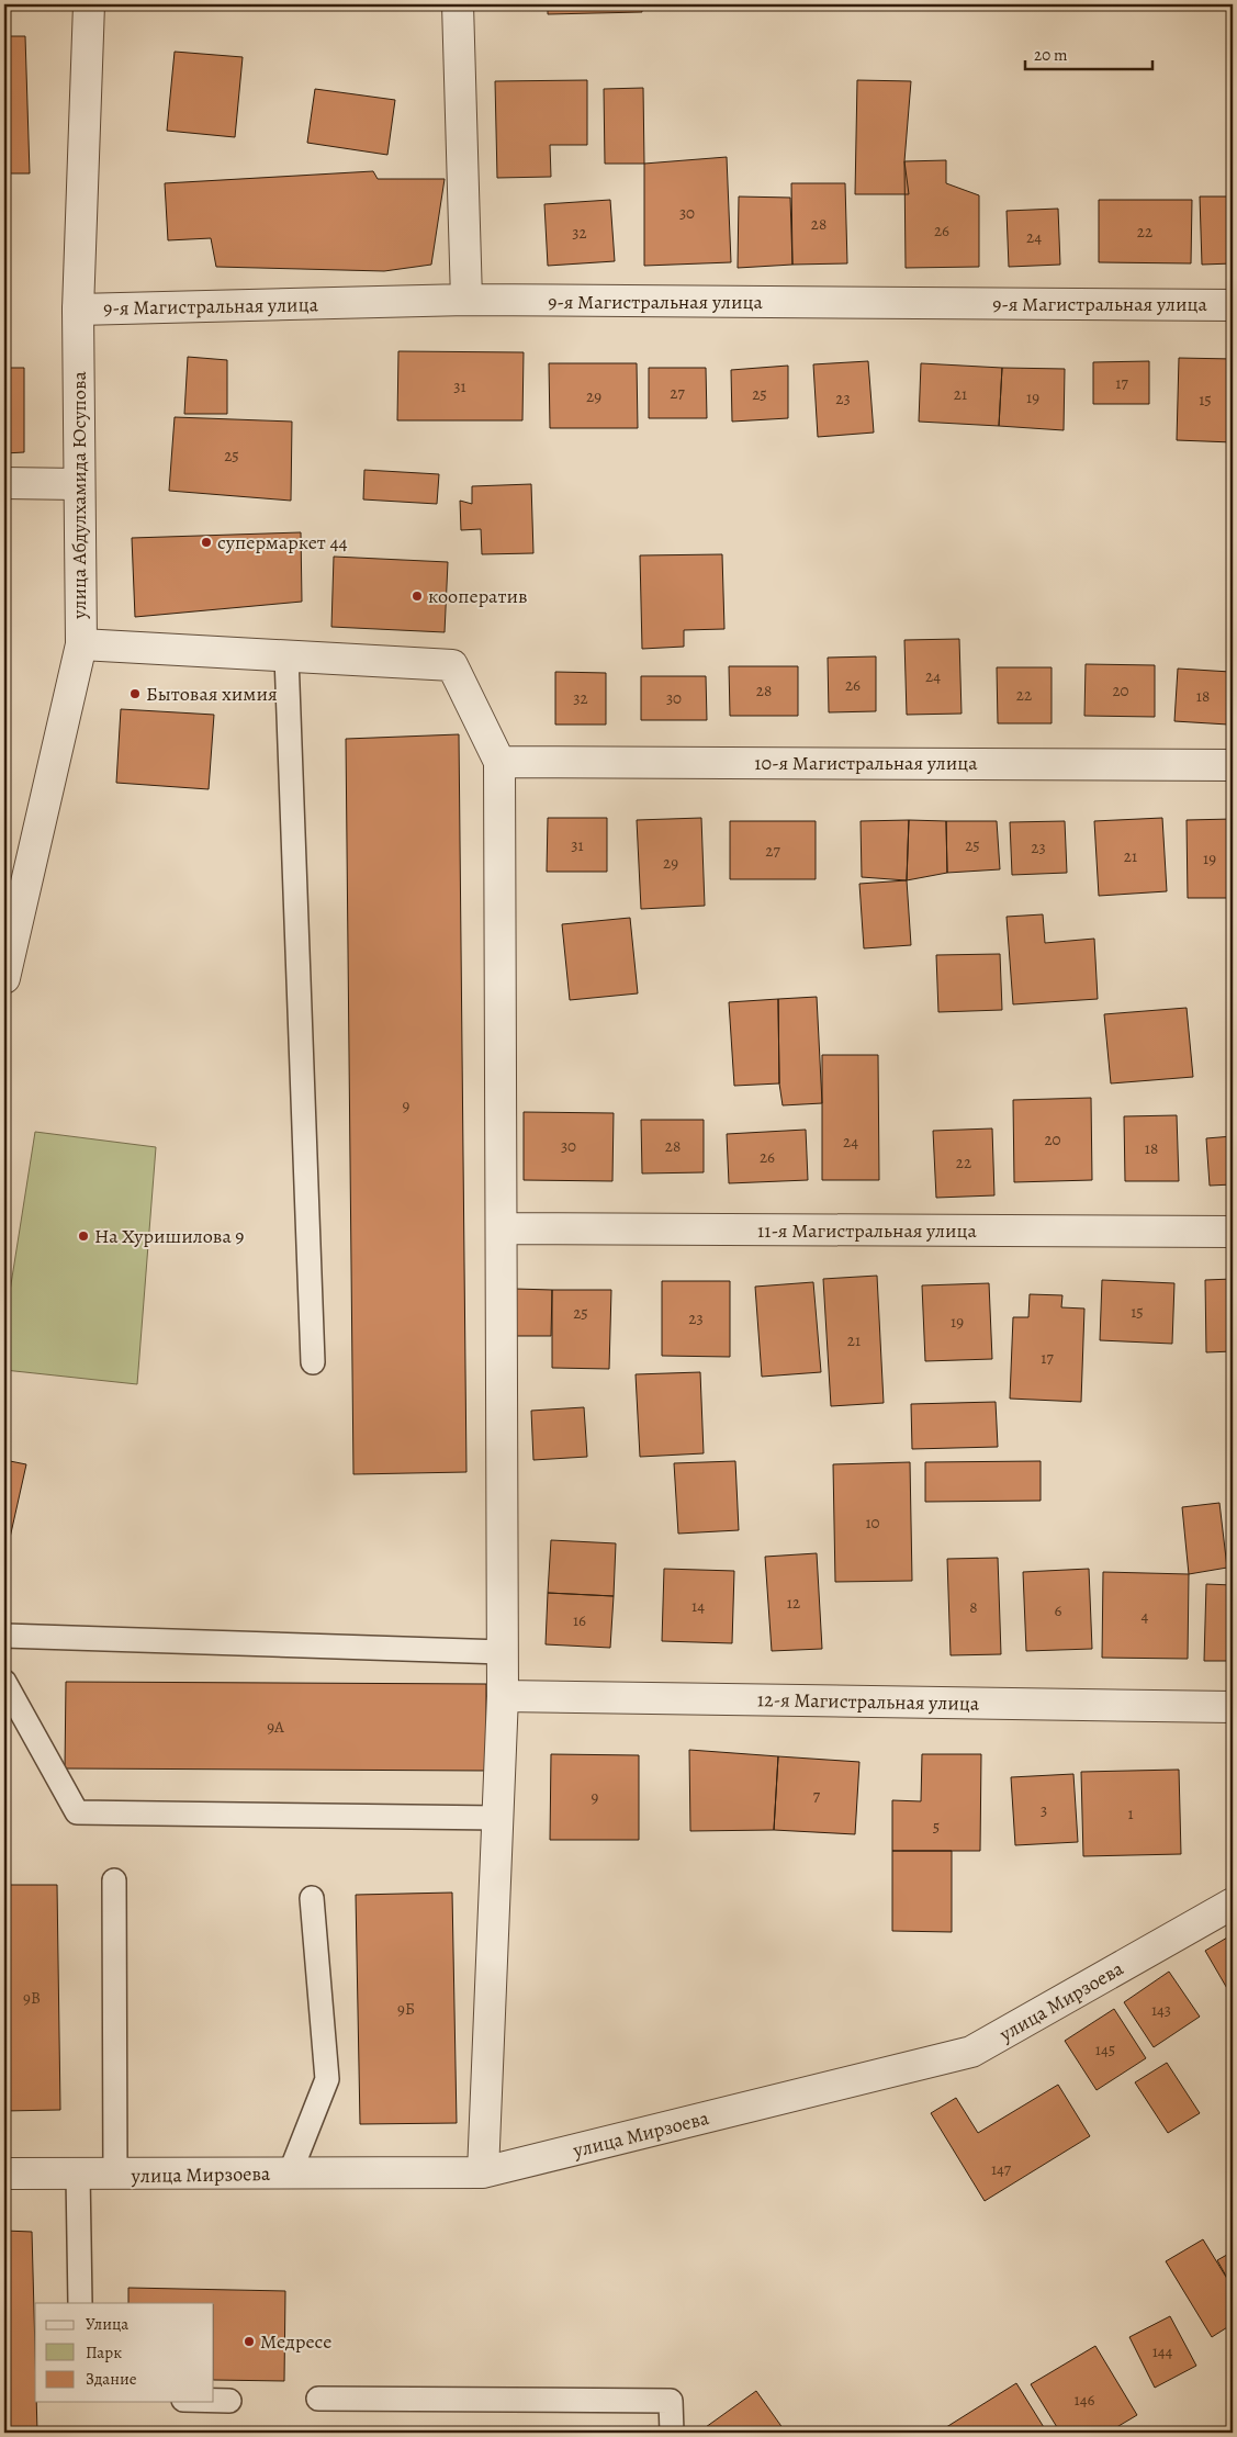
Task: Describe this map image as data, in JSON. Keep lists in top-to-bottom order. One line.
{"streets":{"street":["9-я Магистральная улица","улица Абдулхамида Юсупова","10-я Магистральная улица","11-я Магистральная улица","12-я Магистральная улица","улица Мирзоева"]},"crossings":[["9-я Магистральная улица","улица Абдулхамида Юсупова"]],"places":["супермаркет 44","кооператив","Бытовая химия","На Хуришилова 9","Медресе"],"house_numbers":["30","28","26","22","32","24","17","31","27","25","21","29","19","23","15","25","24","26","28","20","22","18","32","30","31","25","23","27","21","19","29","9","20","24","30","28","18","26","22","15","25","23","19","21","17","10","12","14","8","6","4","16","9А","7","9","3","1","5","9В","9Б","143","145","147","144","146"],"legend":["Улица","Парк","Здание"],"scale_bar":"20 m"}
